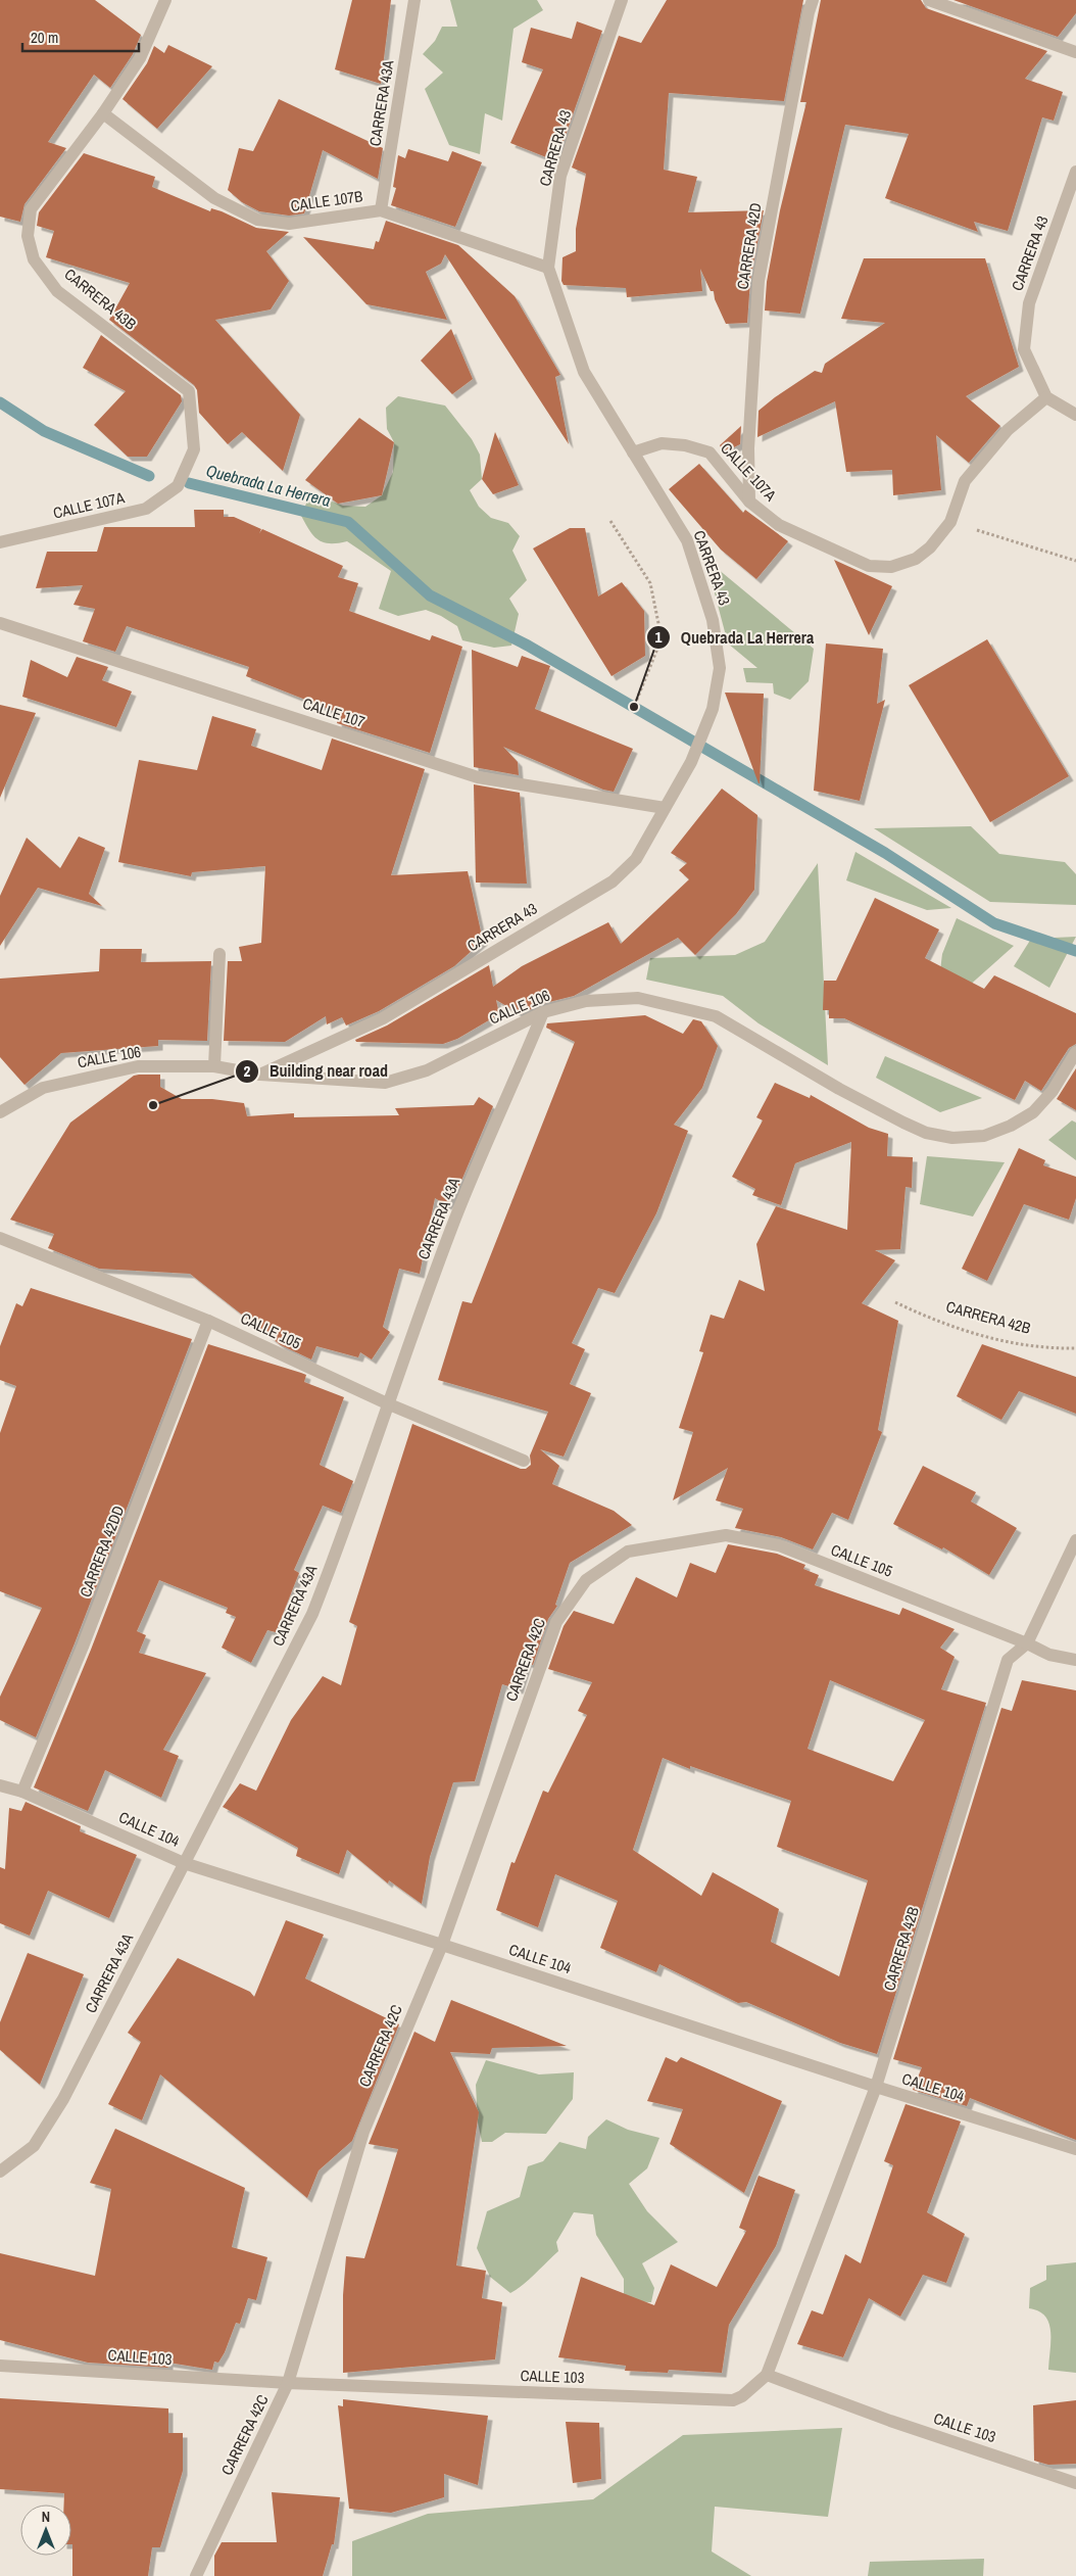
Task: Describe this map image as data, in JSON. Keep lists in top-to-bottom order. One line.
{"streets":{"street":["CARRERA 43A","CARRERA 43","CALLE 107B","CARRERA 42D","CARRERA 43B","CALLE 107A","CALLE 107","CALLE 106","CARRERA 42B","CALLE 105","CARRERA 42DD","CARRERA 42C","CALLE 104","CALLE 103"]},"crossings":[["CARRERA 43A","CALLE 107B"],["CARRERA 43A","CALLE 106"],["CARRERA 43A","CALLE 105"],["CARRERA 43A","CALLE 104"],["CARRERA 43","CALLE 107B"],["CARRERA 43","CALLE 107A"],["CARRERA 43","CALLE 107"],["CARRERA 43","CALLE 106"],["CALLE 107B","CARRERA 43B"],["CARRERA 42D","CALLE 107A"],["CARRERA 43B","CALLE 107A"],["CARRERA 42B","CALLE 105"],["CARRERA 42B","CALLE 104"],["CARRERA 42B","CALLE 103"],["CALLE 105","CARRERA 42DD"],["CALLE 105","CARRERA 42C"],["CARRERA 42DD","CALLE 104"],["CARRERA 42C","CALLE 104"],["CARRERA 42C","CALLE 103"]],"water":["Quebrada La Herrera"],"places":["Quebrada La Herrera","Building near road"],"scale_bar":"20 m","north":"top"}
